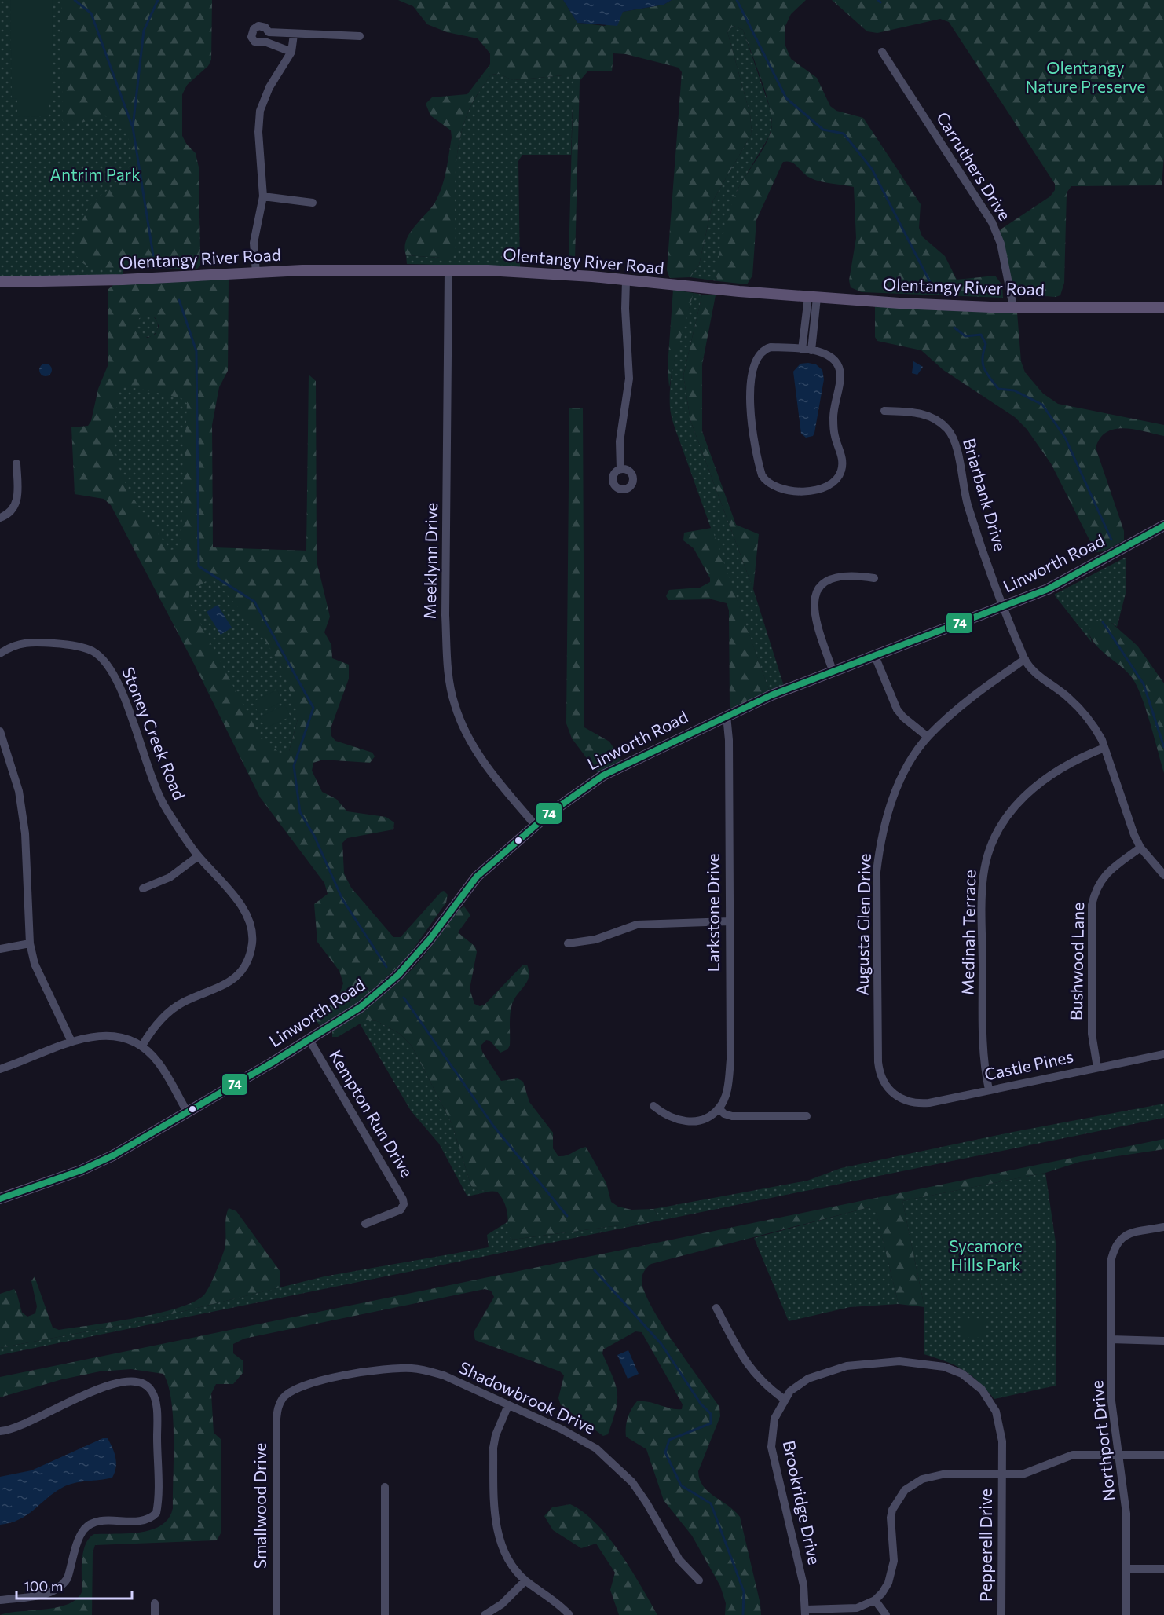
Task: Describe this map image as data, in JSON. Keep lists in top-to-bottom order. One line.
{"streets":{"main road":["Olentangy River Road","Linworth Road"],"street":["Carruthers Drive","Briarbank Drive","Meeklynn Drive","Stoney Creek Road","Larkstone Drive","Augusta Glen Drive","Medinah Terrace","Bushwood Lane","Castle Pines","Kempton Run Drive","Shadowbrook Drive","Northport Drive","Brookridge Drive","Smallwood Drive","Pepperell Drive"]},"crossings":[["Carruthers Drive","Olentangy River Road"],["Olentangy River Road","Meeklynn Drive"],["Briarbank Drive","Linworth Road"],["Briarbank Drive","Augusta Glen Drive"],["Briarbank Drive","Medinah Terrace"],["Briarbank Drive","Bushwood Lane"],["Meeklynn Drive","Linworth Road"],["Linworth Road","Larkstone Drive"],["Linworth Road","Kempton Run Drive"],["Augusta Glen Drive","Castle Pines"],["Medinah Terrace","Castle Pines"],["Bushwood Lane","Castle Pines"],["Shadowbrook Drive","Smallwood Drive"],["Brookridge Drive","Pepperell Drive"]],"parks":["Olentangy Nature Preserve","Antrim Park","Sycamore Hills Park"],"lines":["transit line 74"],"scale_bar":"100 m"}
